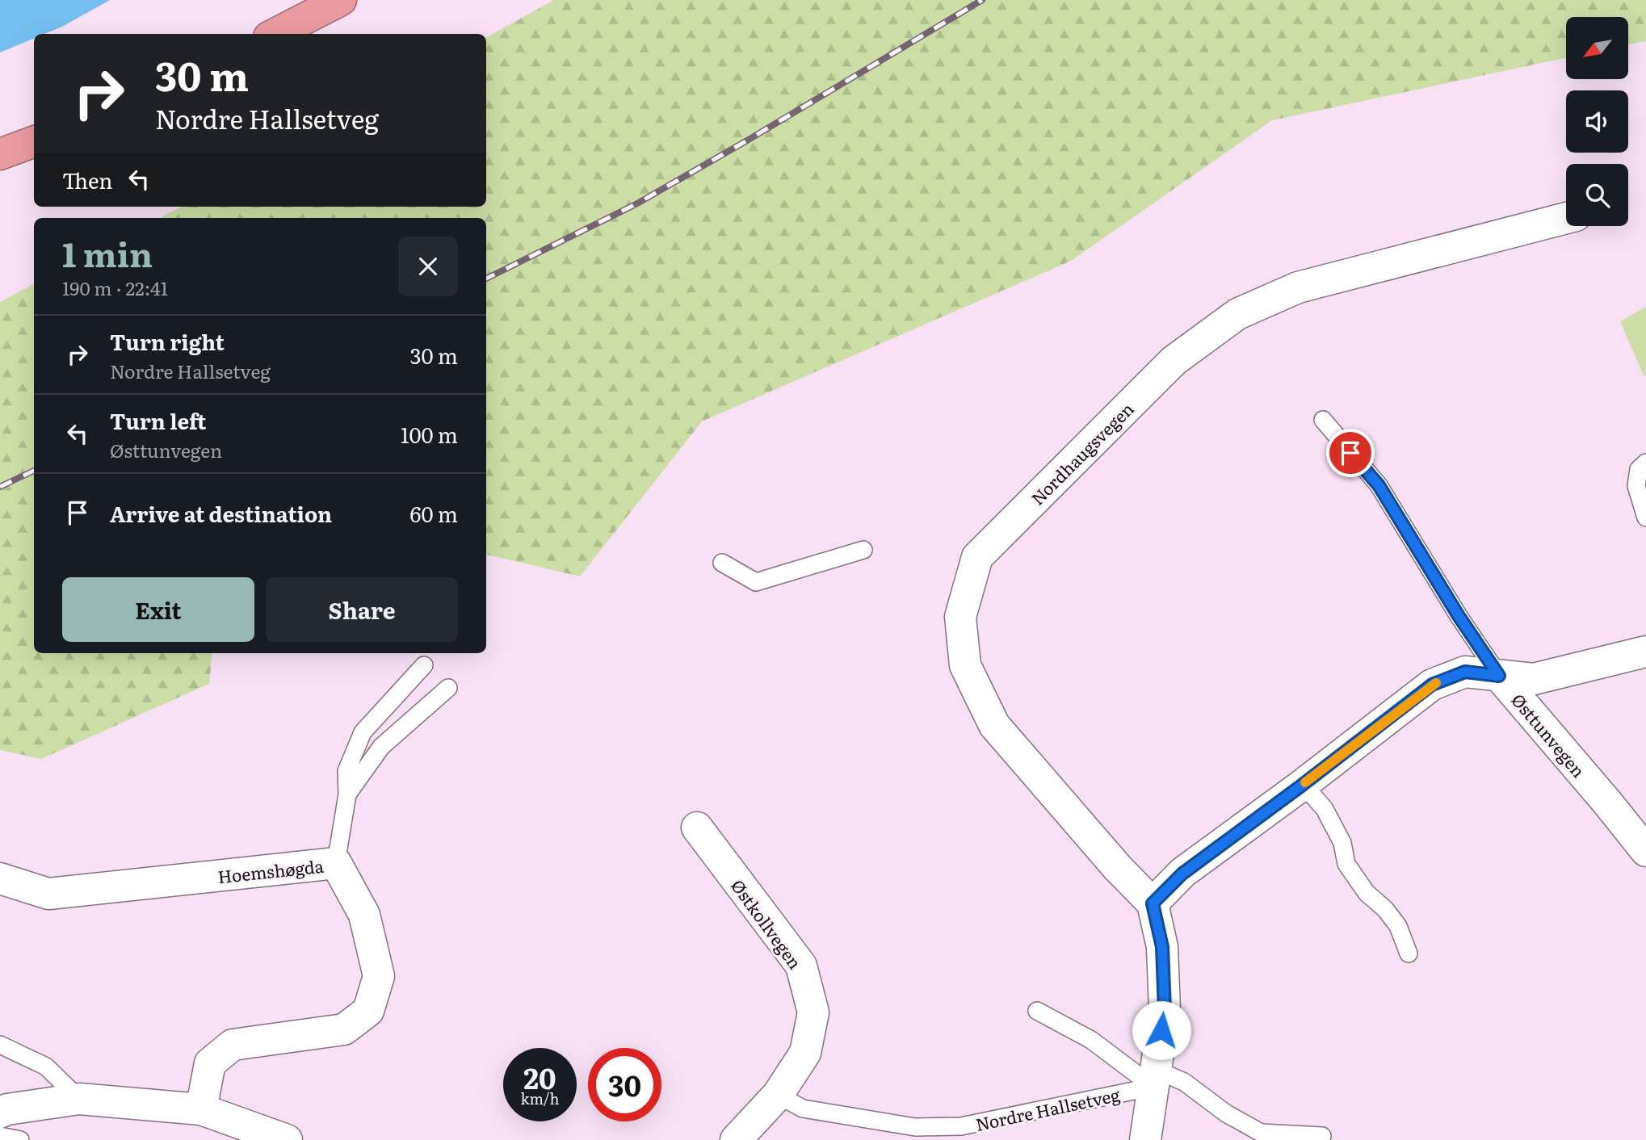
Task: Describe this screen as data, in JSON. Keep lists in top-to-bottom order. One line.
{"streets":{"street":["Nordhaugsvegen","Østtunvegen","Hoemshøgda","Østkollvegen"],"lane":["Nordre Hallsetveg"]},"crossings":[["Østkollvegen","Nordre Hallsetveg"]],"north":"bottom left","page":{"turn":["30 m","Nordre Hallsetveg"],"then":"Then","heading":["1 min","190 m · 22:41"],"list":[{"name":"Turn right","note":"Nordre Hallsetveg","value":"30 m"},{"name":"Turn left","note":"Østtunvegen","value":"100 m"},{"name":"Arrive at destination","value":"60 m"}],"buttons":["Exit","Share"],"speed":"20 km/h","limit":"30"}}
